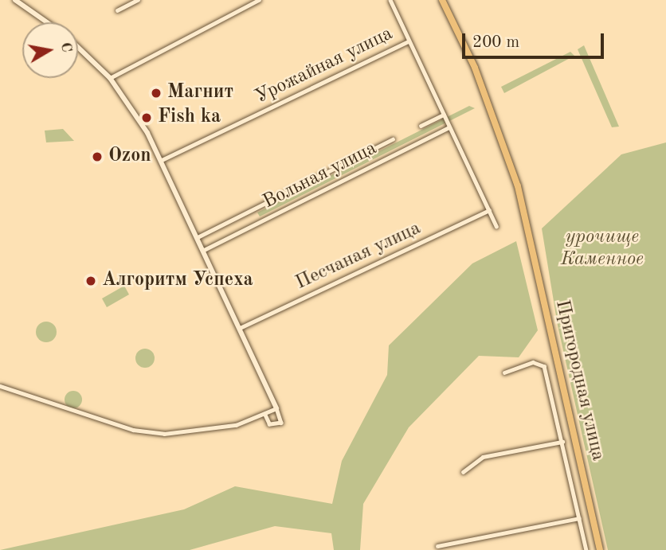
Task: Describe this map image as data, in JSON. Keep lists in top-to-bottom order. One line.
{"streets":{"main road":["Пригородная улица"],"street":["Урожайная улица","Вольная улица","Песчаная улица"]},"parks":["урочище Каменное"],"places":["Магнит","Fish ka","Ozon","Алгоритм Успеха"],"scale_bar":"200 m","north":"right"}
